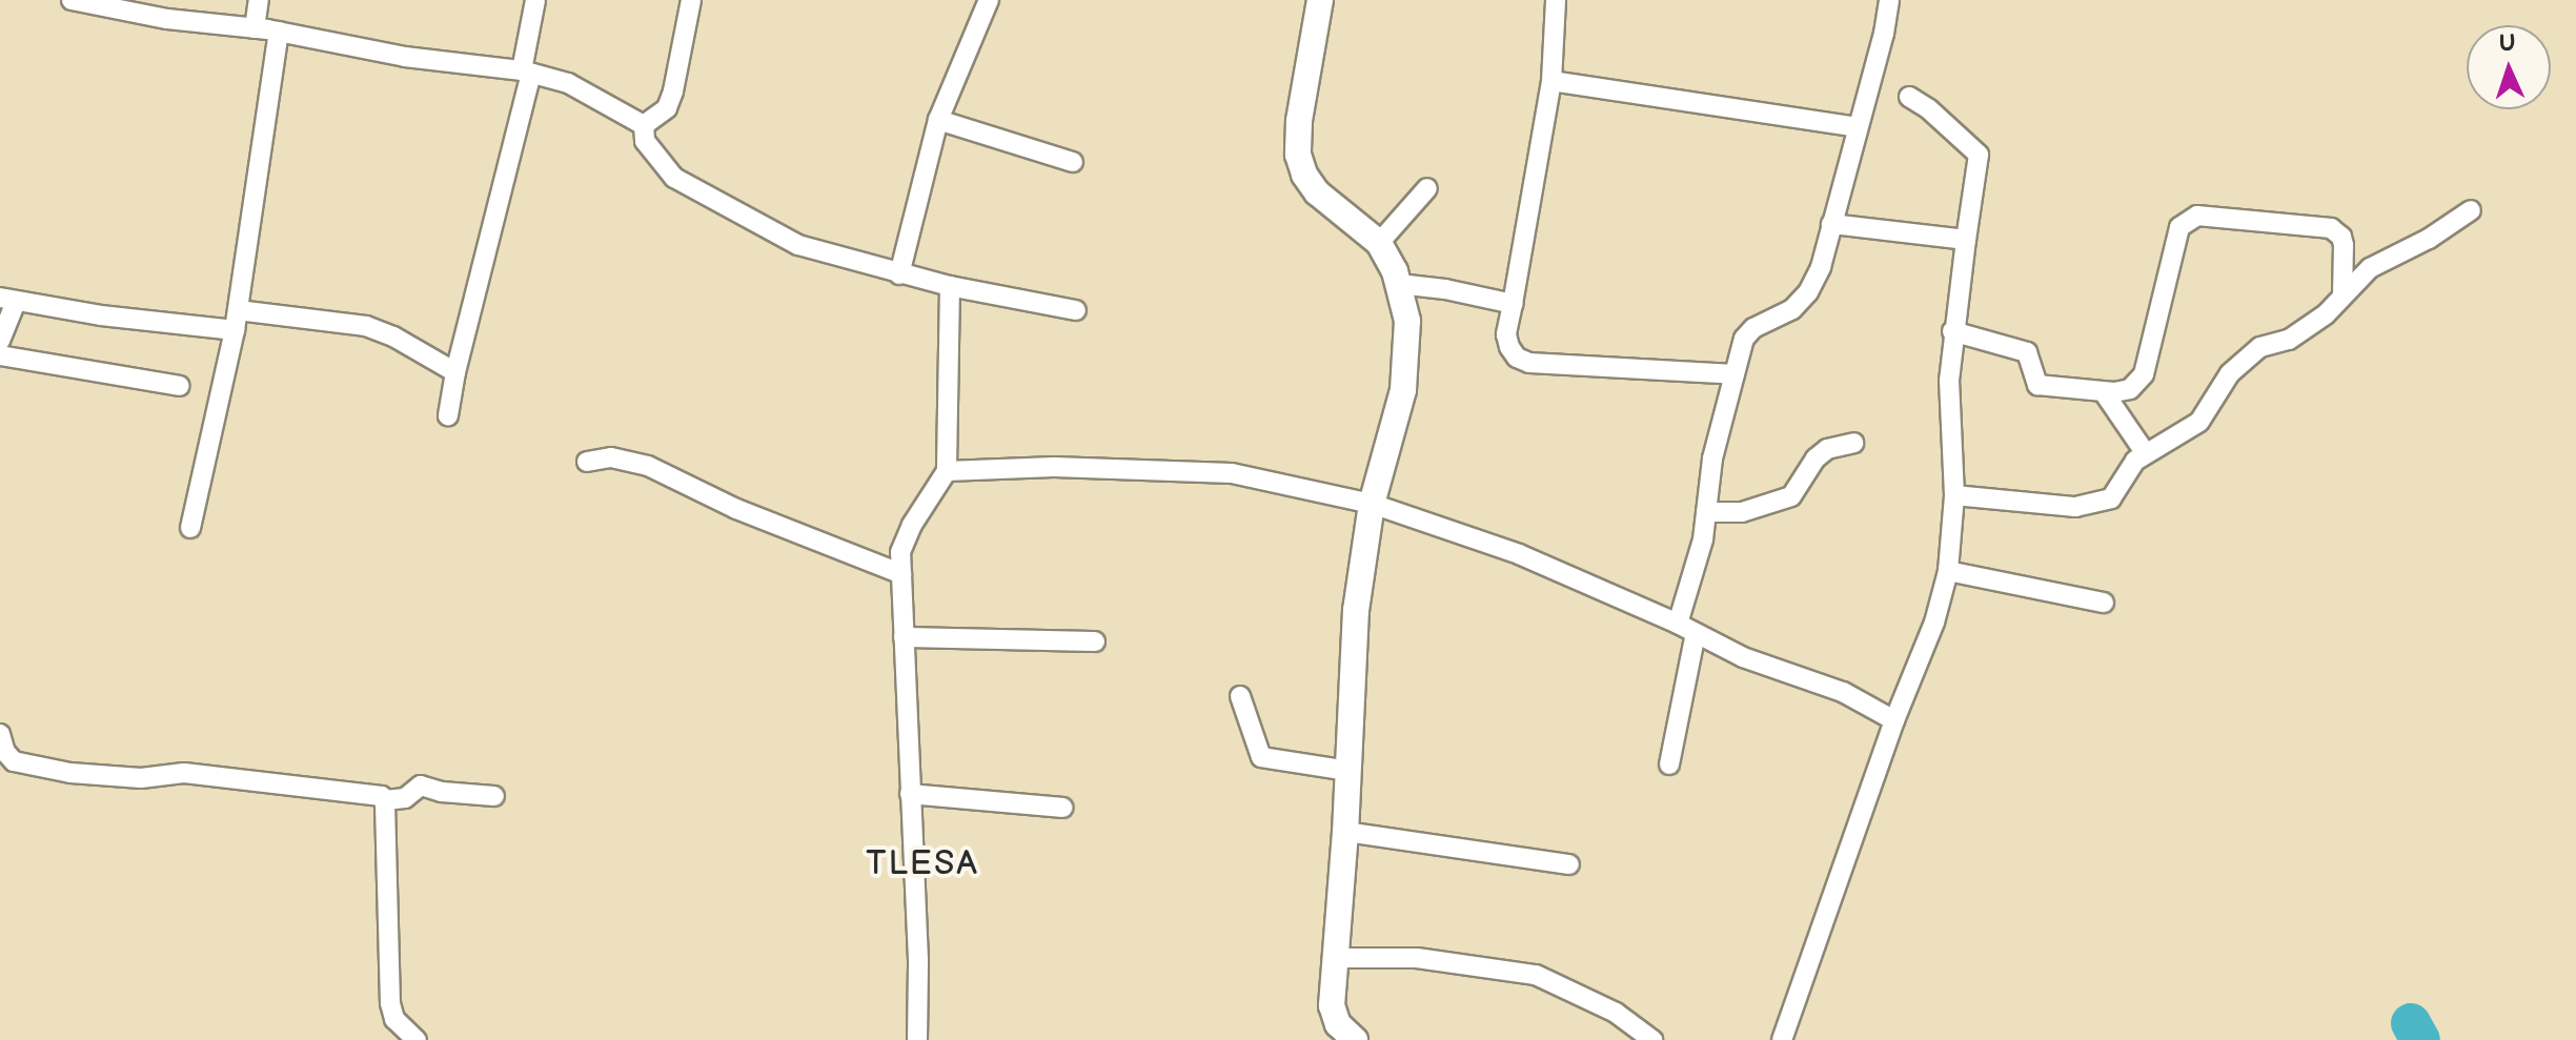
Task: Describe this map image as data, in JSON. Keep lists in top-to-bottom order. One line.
{"districts":["TLESA"],"north":"top"}
